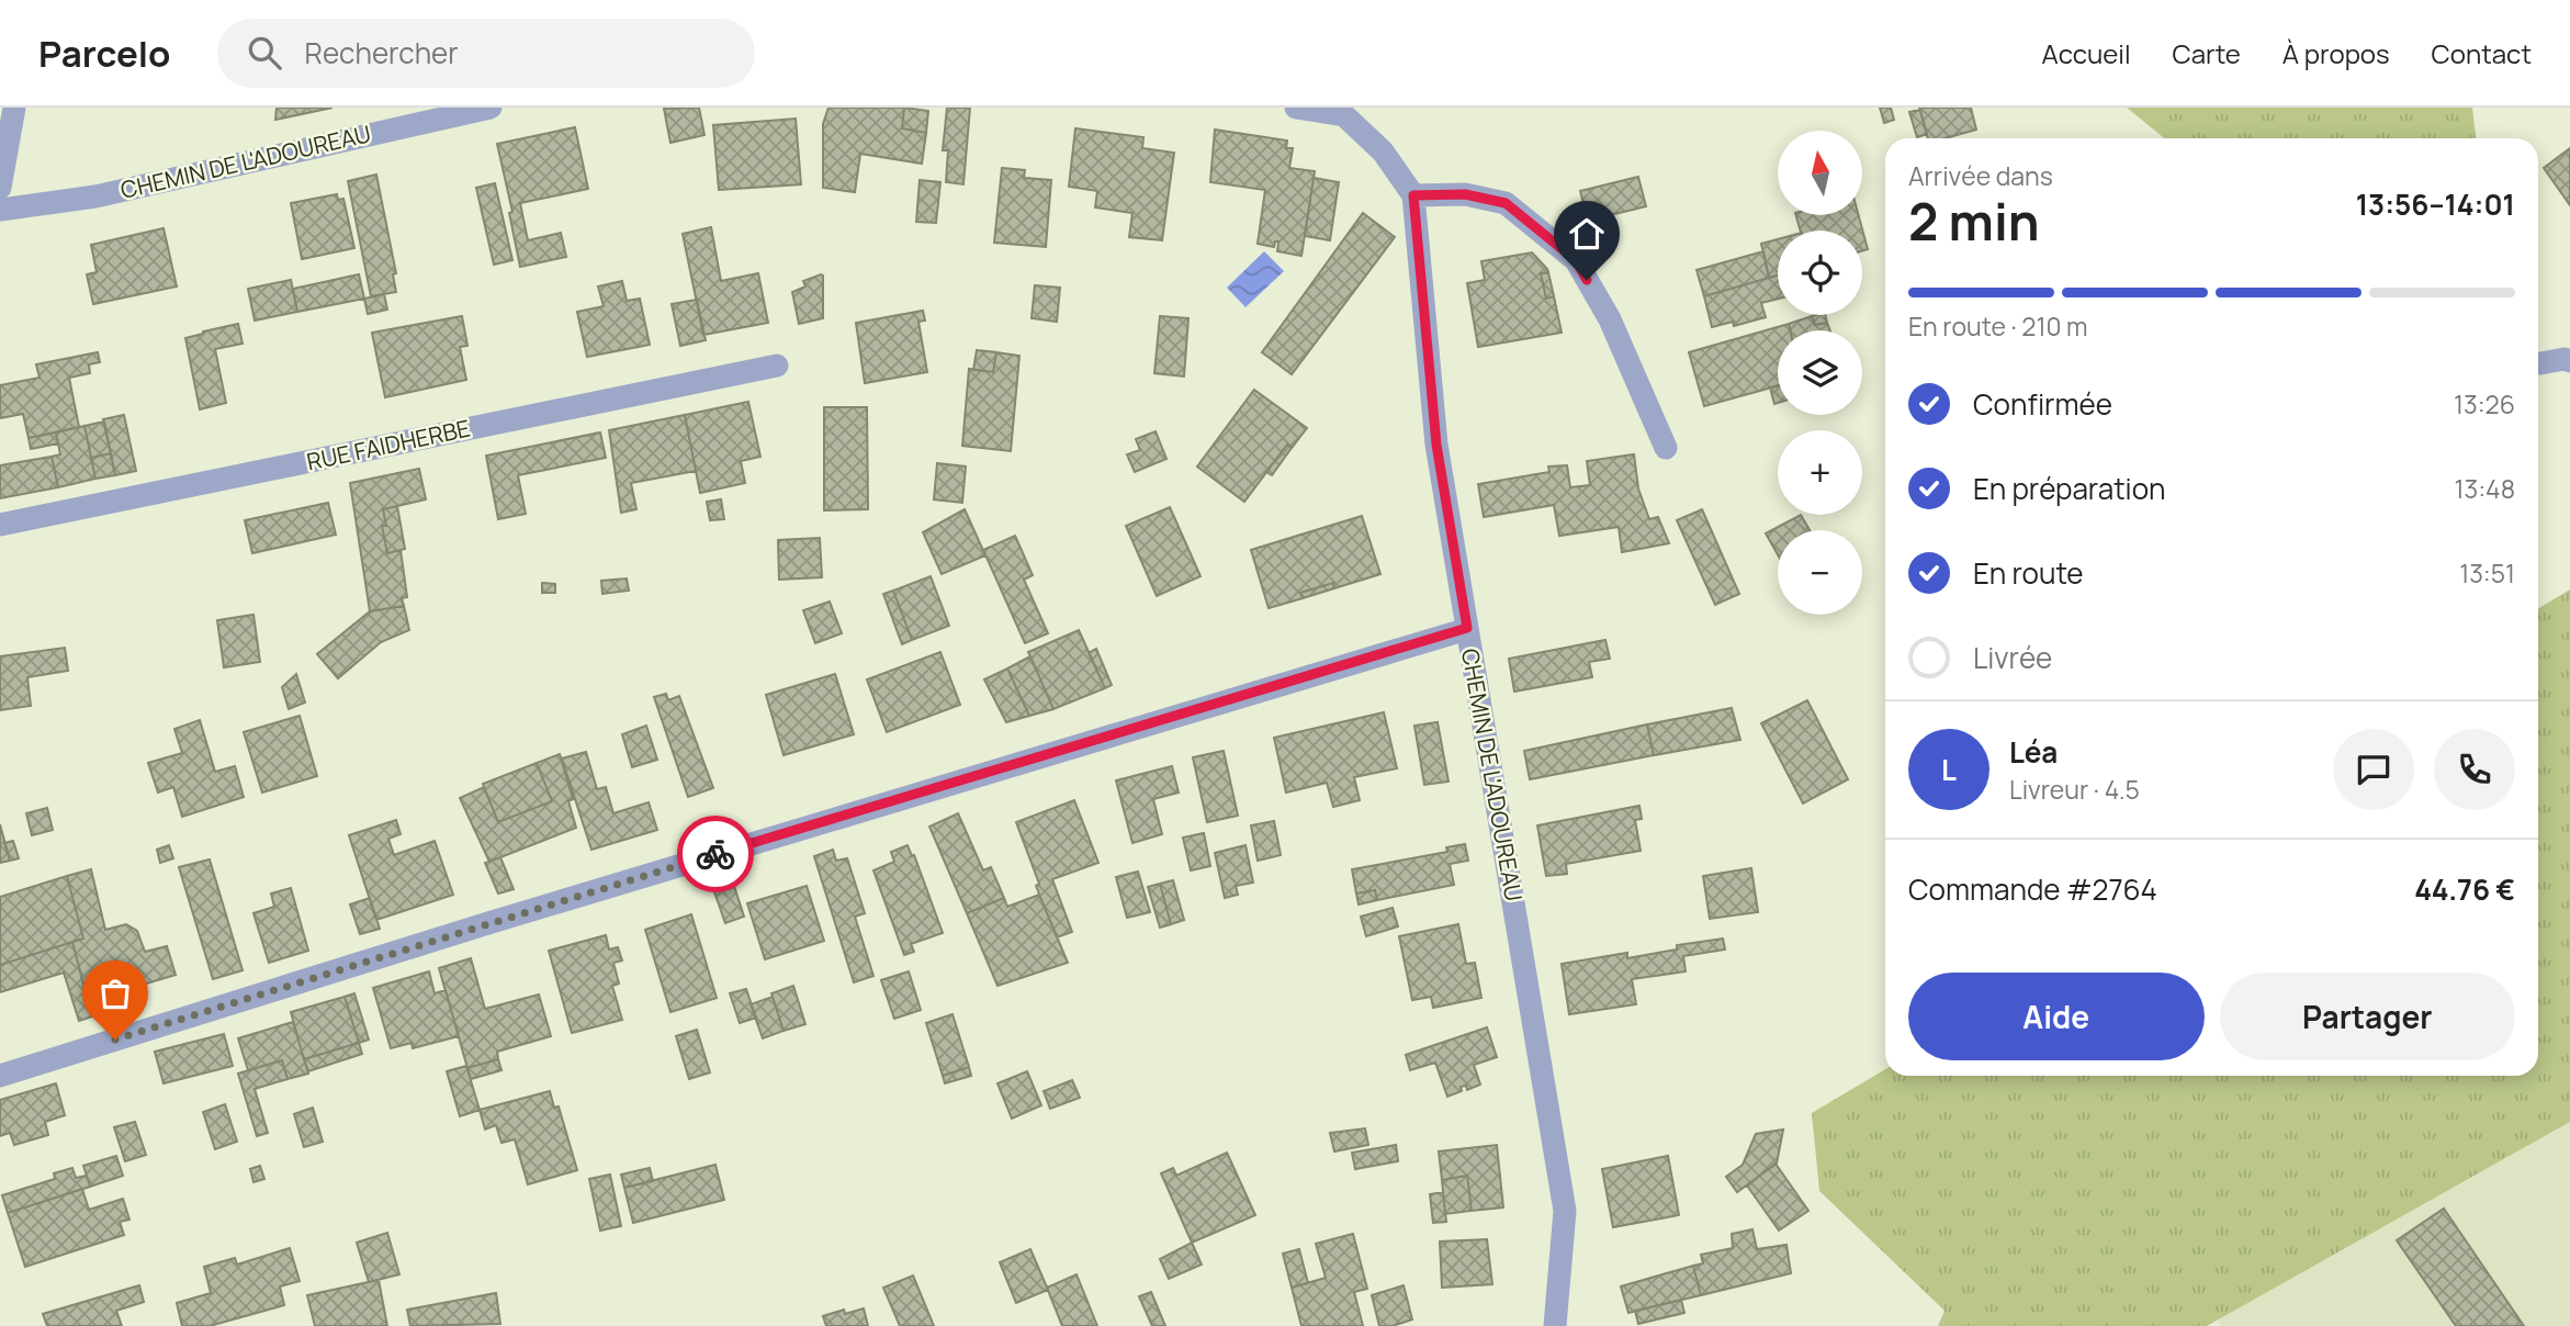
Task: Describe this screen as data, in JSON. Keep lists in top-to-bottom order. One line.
{"streets":{"street":["CHEMIN DE L'ADOUREAU","RUE FAIDHERBE"]},"north":"top","page":{"header":"Parcelo","search":"Rechercher","nav":["Accueil","Carte","À propos","Contact"],"map_buttons":["+","−"],"heading":["2 min","Arrivée dans","13:56–14:01"],"panel":["Léa","Livreur · 4.5","Commande #2764","44.76 €"],"bar":"En route · 210 m","list":[["Confirmée","13:26"],["En préparation","13:48"],["En route","13:51"],"Livrée"],"round":"L","buttons":["Aide","Partager"]}}
